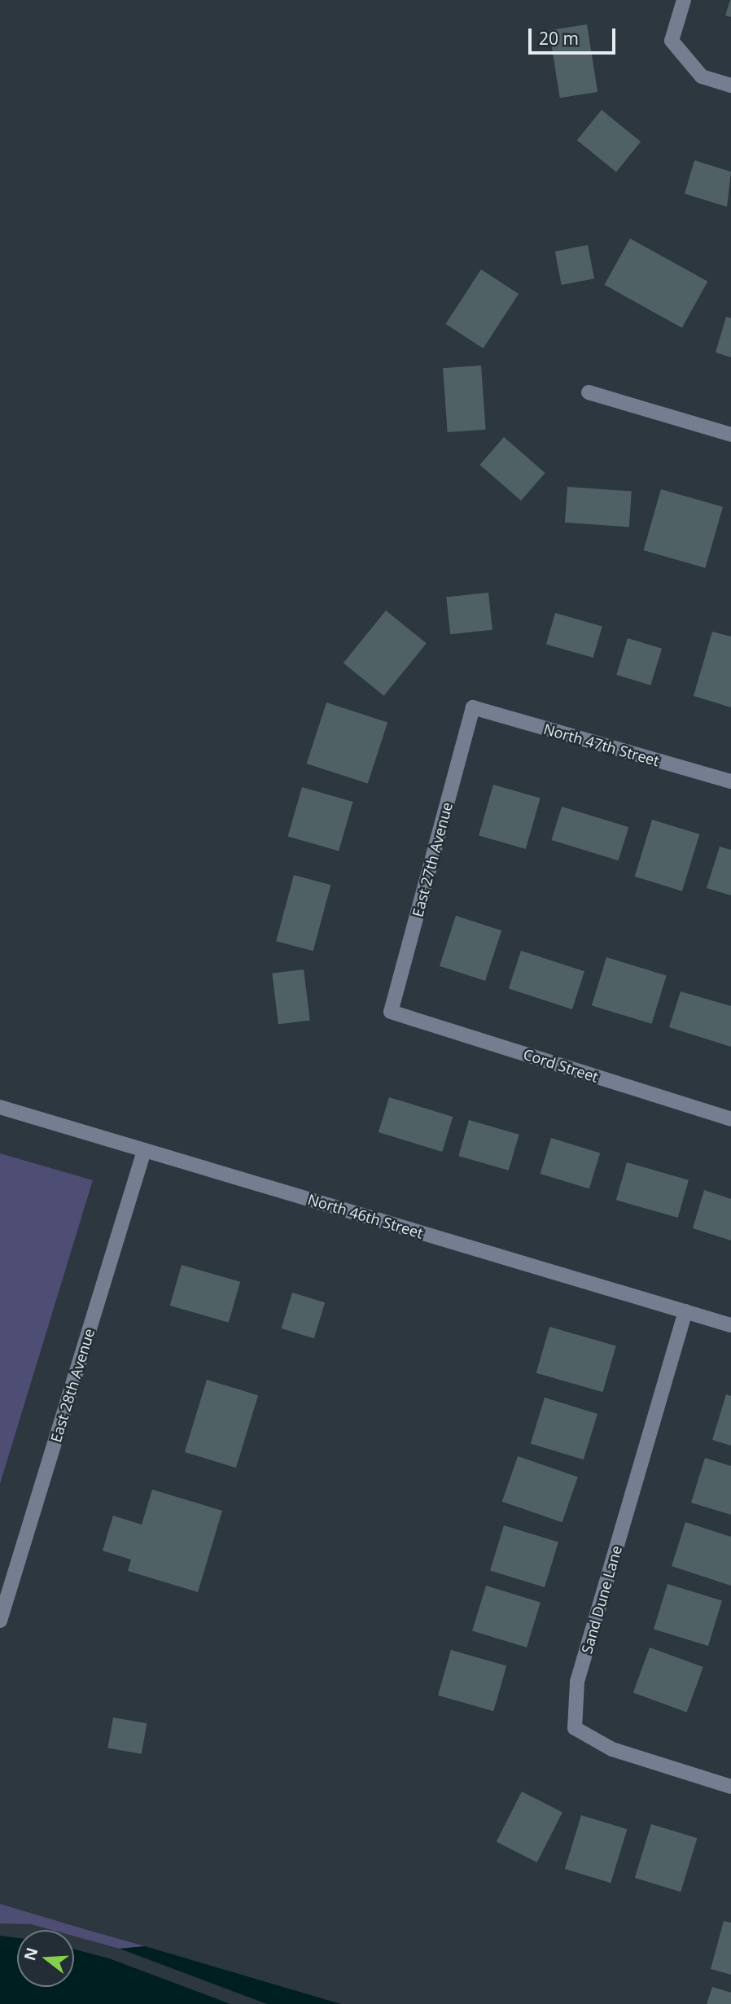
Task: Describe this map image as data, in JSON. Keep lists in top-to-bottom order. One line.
{"streets":{"street":["North 47th Street","East 27th Avenue","Cord Street","North 46th Street","East 28th Avenue","Sand Dune Lane"]},"crossings":[["North 47th Street","East 27th Avenue"],["East 27th Avenue","Cord Street"],["North 46th Street","East 28th Avenue"],["North 46th Street","Sand Dune Lane"]],"scale_bar":"20 m","north":"left"}
